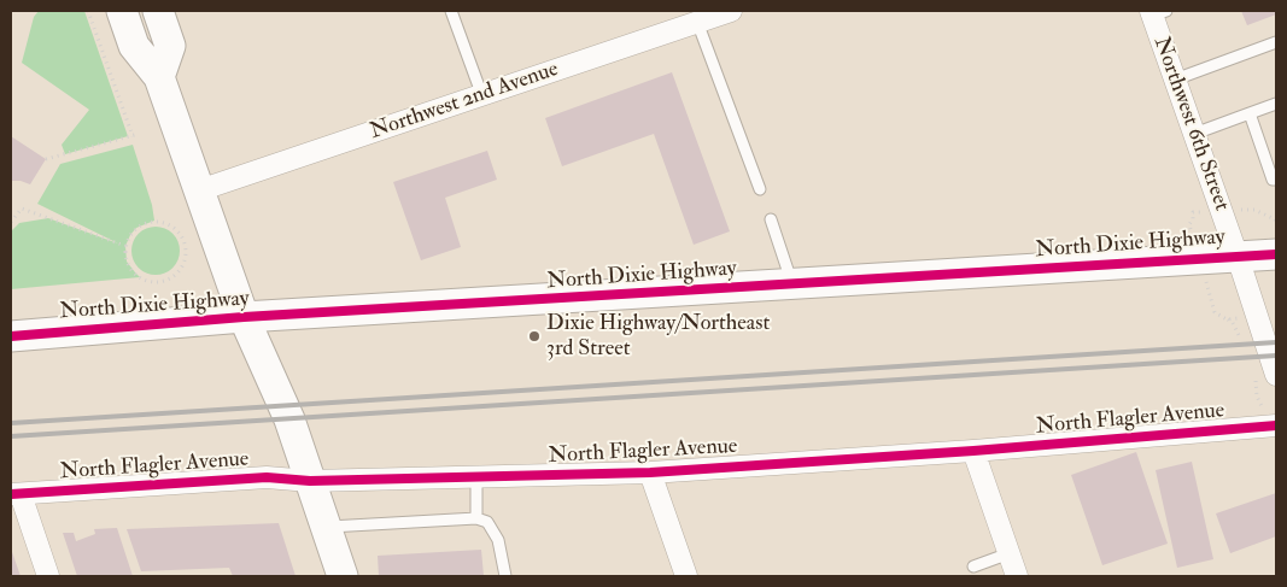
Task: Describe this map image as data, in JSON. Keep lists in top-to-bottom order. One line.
{"streets":{"main road":["North Dixie Highway"],"street":["Northwest 2nd Avenue","Northwest 6th Street","North Flagler Avenue"]},"crossings":[["Northwest 6th Street","North Dixie Highway"]],"places":["Dixie Highway/Northeast 3rd Street"]}
